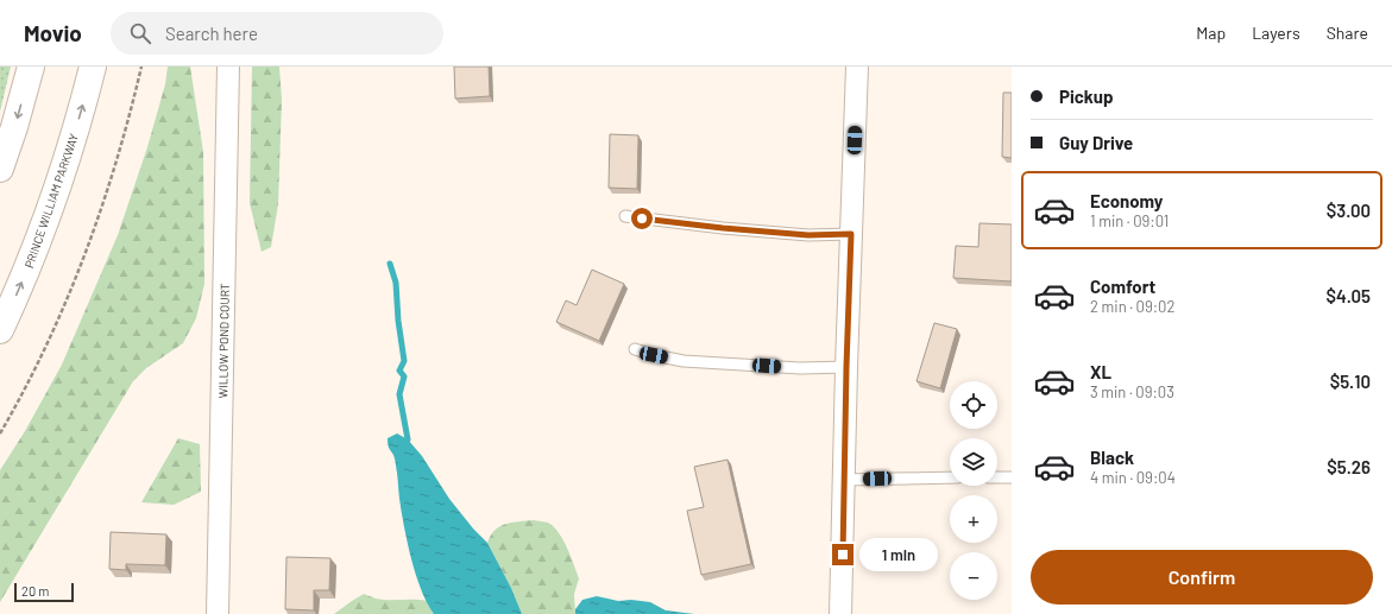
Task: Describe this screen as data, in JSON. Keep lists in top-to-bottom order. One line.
{"streets":{"highway":["PRINCE WILLIAM PARKWAY"],"street":["WILLOW POND COURT"]},"scale_bar":"20 m","page":{"header":"Movio","search":"Search here","nav":["Map","Layers","Share"],"banner":["Pickup","Guy Drive"],"list":[{"name":"Economy","note":"1 min · 09:01","value":"$3.00"},{"name":"Comfort","note":"2 min · 09:02","value":"$4.05"},{"name":"XL","note":"3 min · 09:03","value":"$5.10"},{"name":"Black","note":"4 min · 09:04","value":"$5.26"}],"map_buttons":["+","−"],"bubble":"1 min","buttons":"Confirm","scale":"20 m"}}
